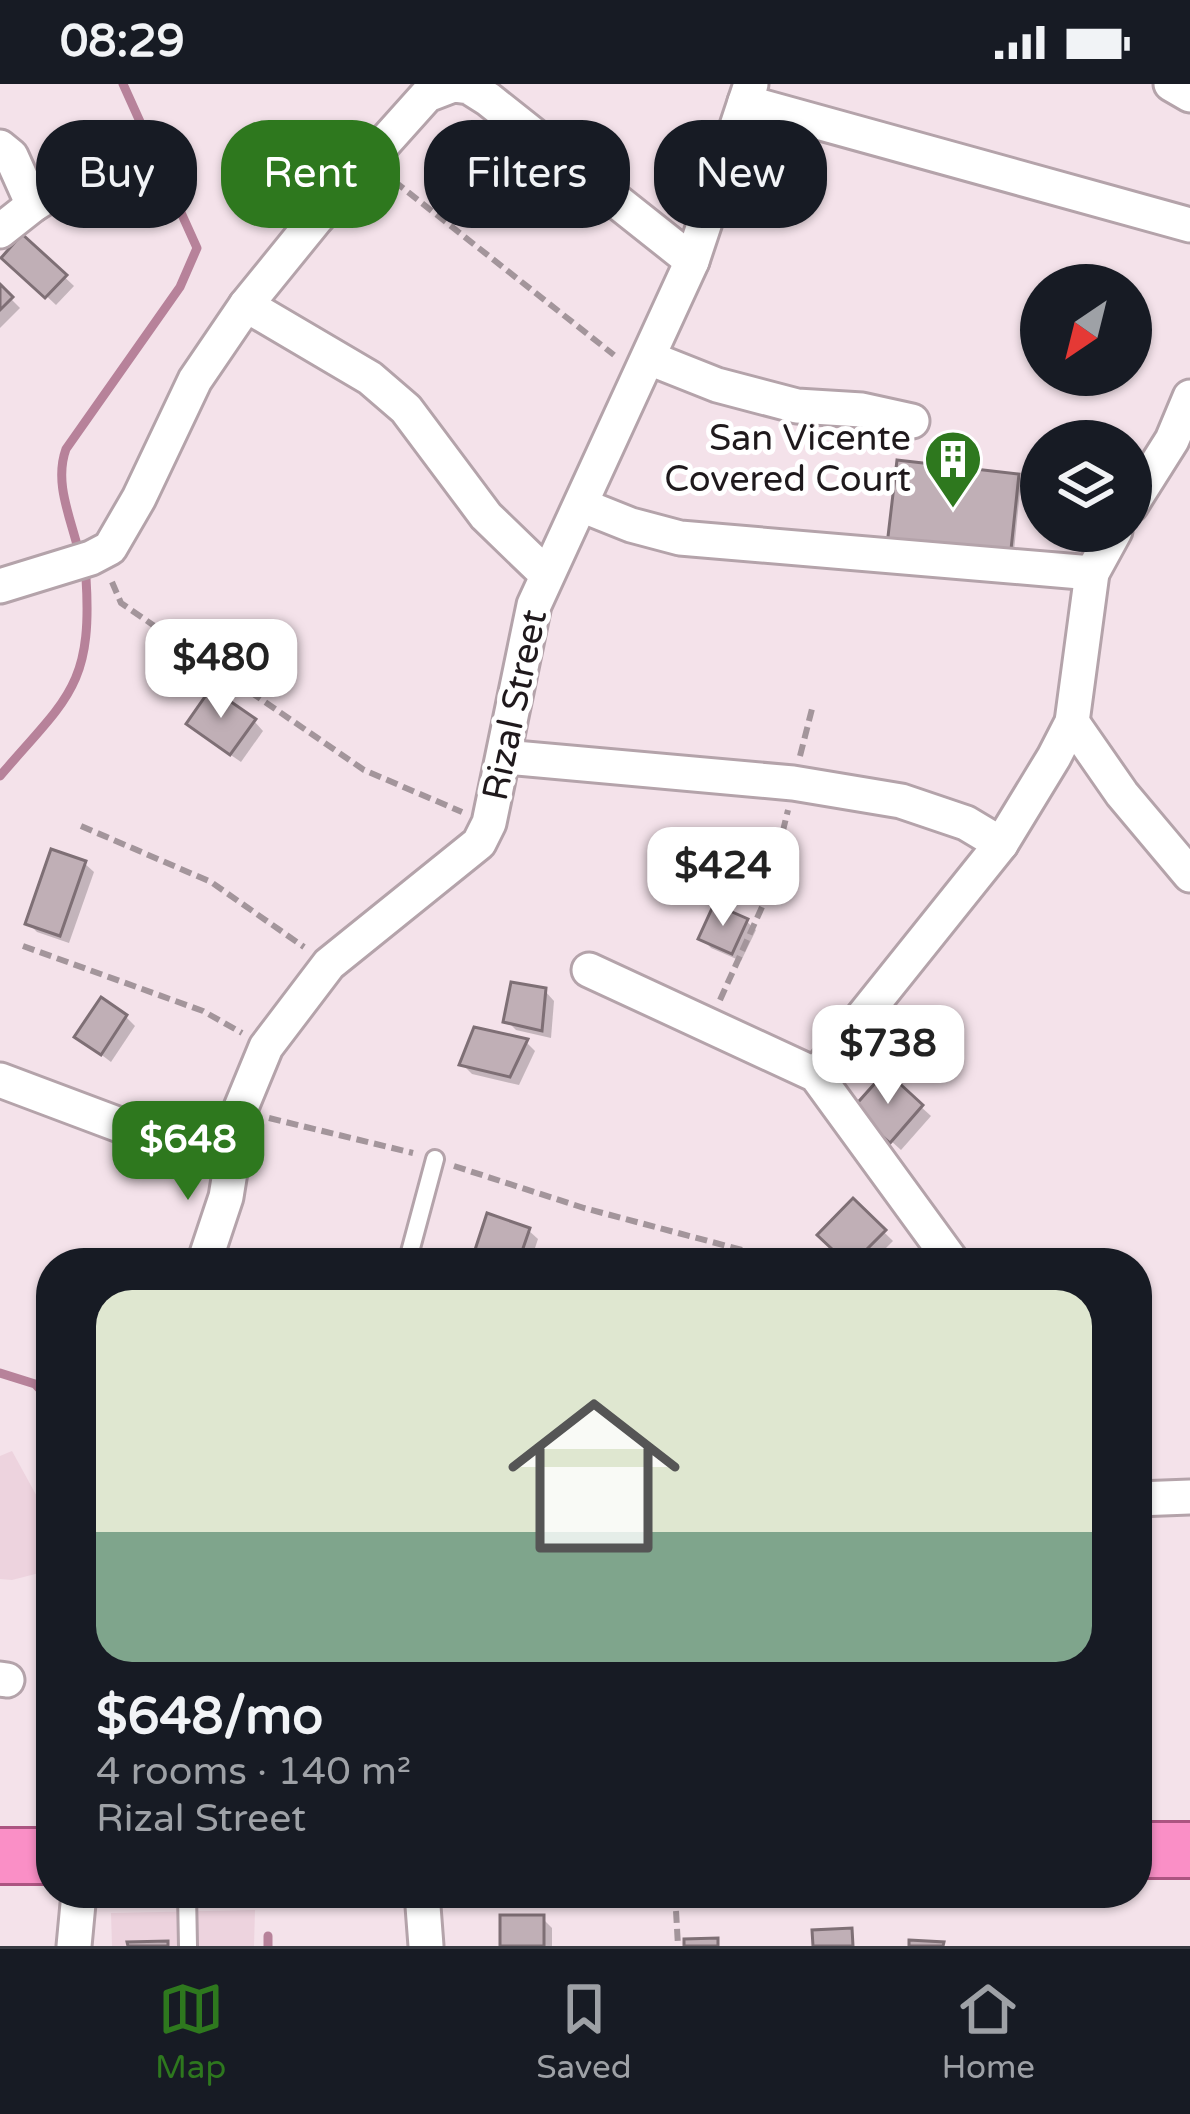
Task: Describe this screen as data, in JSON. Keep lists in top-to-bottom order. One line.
{"streets":{"street":["Rizal Street"]},"places":{"building":["San Vicente Covered Court"]},"north":"bottom left","page":{"status":"08:29","chip":["Buy","Rent","Filters","New"],"price":["$480","$424","$738","$648"],"list":[{"name":"$648/mo","note":"4 rooms · 140 m² · Rizal Street"}],"tabs":["Map","Saved","Home"]}}
